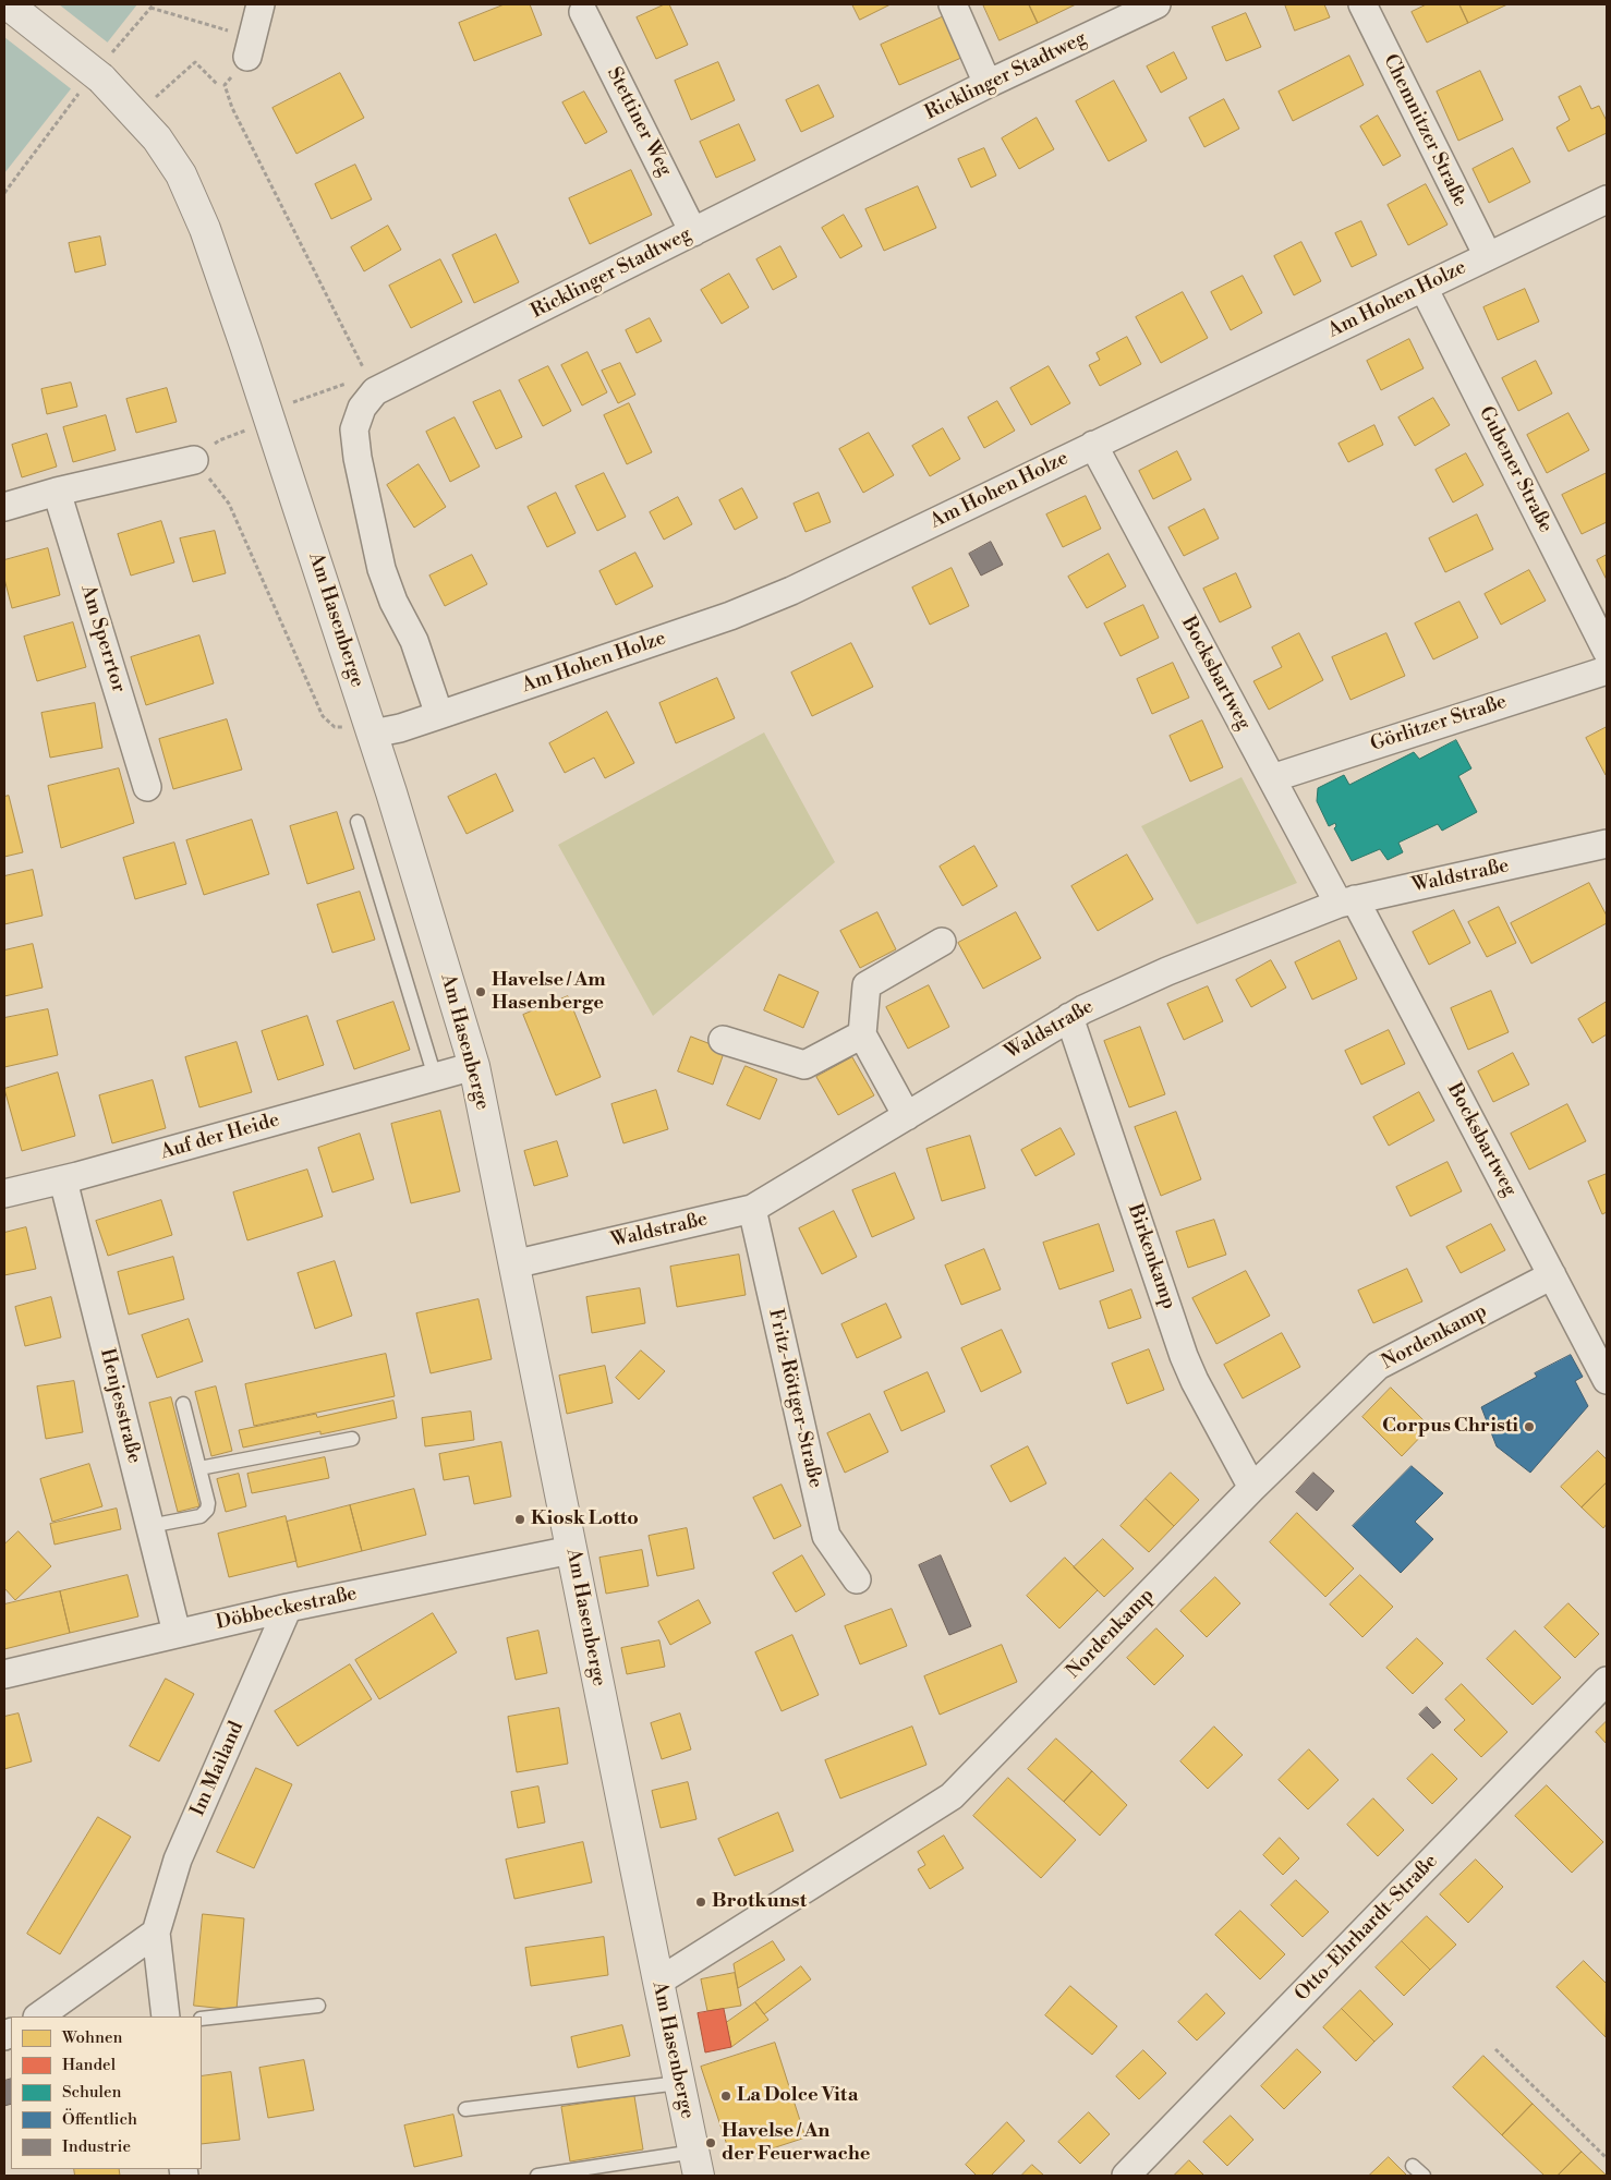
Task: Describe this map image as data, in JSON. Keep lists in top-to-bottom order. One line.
{"streets":{"street":["Ricklinger Stadtweg","Stettiner Weg","Chemnitzer Straße","Am Hohen Holze","Gubener Straße","Am Hasenberge","Am Sperrtor","Bocksbartweg","Görlitzer Straße","Waldstraße","Auf der Heide","Birkenkamp","Nordenkamp","Fritz-Röttger-Straße","Henjesstraße","Döbbeckestraße","Im Mailand","Otto-Ehrhardt-Straße"]},"crossings":[["Ricklinger Stadtweg","Stettiner Weg"],["Ricklinger Stadtweg","Am Hohen Holze"],["Chemnitzer Straße","Am Hohen Holze"],["Am Hohen Holze","Gubener Straße"],["Am Hohen Holze","Am Hasenberge"],["Am Hohen Holze","Bocksbartweg"],["Am Hasenberge","Waldstraße"],["Am Hasenberge","Auf der Heide"],["Am Hasenberge","Nordenkamp"],["Am Hasenberge","Döbbeckestraße"],["Bocksbartweg","Görlitzer Straße"],["Bocksbartweg","Waldstraße"],["Bocksbartweg","Nordenkamp"],["Waldstraße","Birkenkamp"],["Waldstraße","Fritz-Röttger-Straße"],["Auf der Heide","Henjesstraße"],["Birkenkamp","Nordenkamp"],["Henjesstraße","Döbbeckestraße"],["Döbbeckestraße","Im Mailand"]],"places":["Havelse / Am Hasenberge","Corpus Christi","Kiosk Lotto","Brotkunst","La Dolce Vita","Havelse / An der Feuerwache"],"legend":["Wohnen","Handel","Schulen","Öffentlich","Industrie"]}
